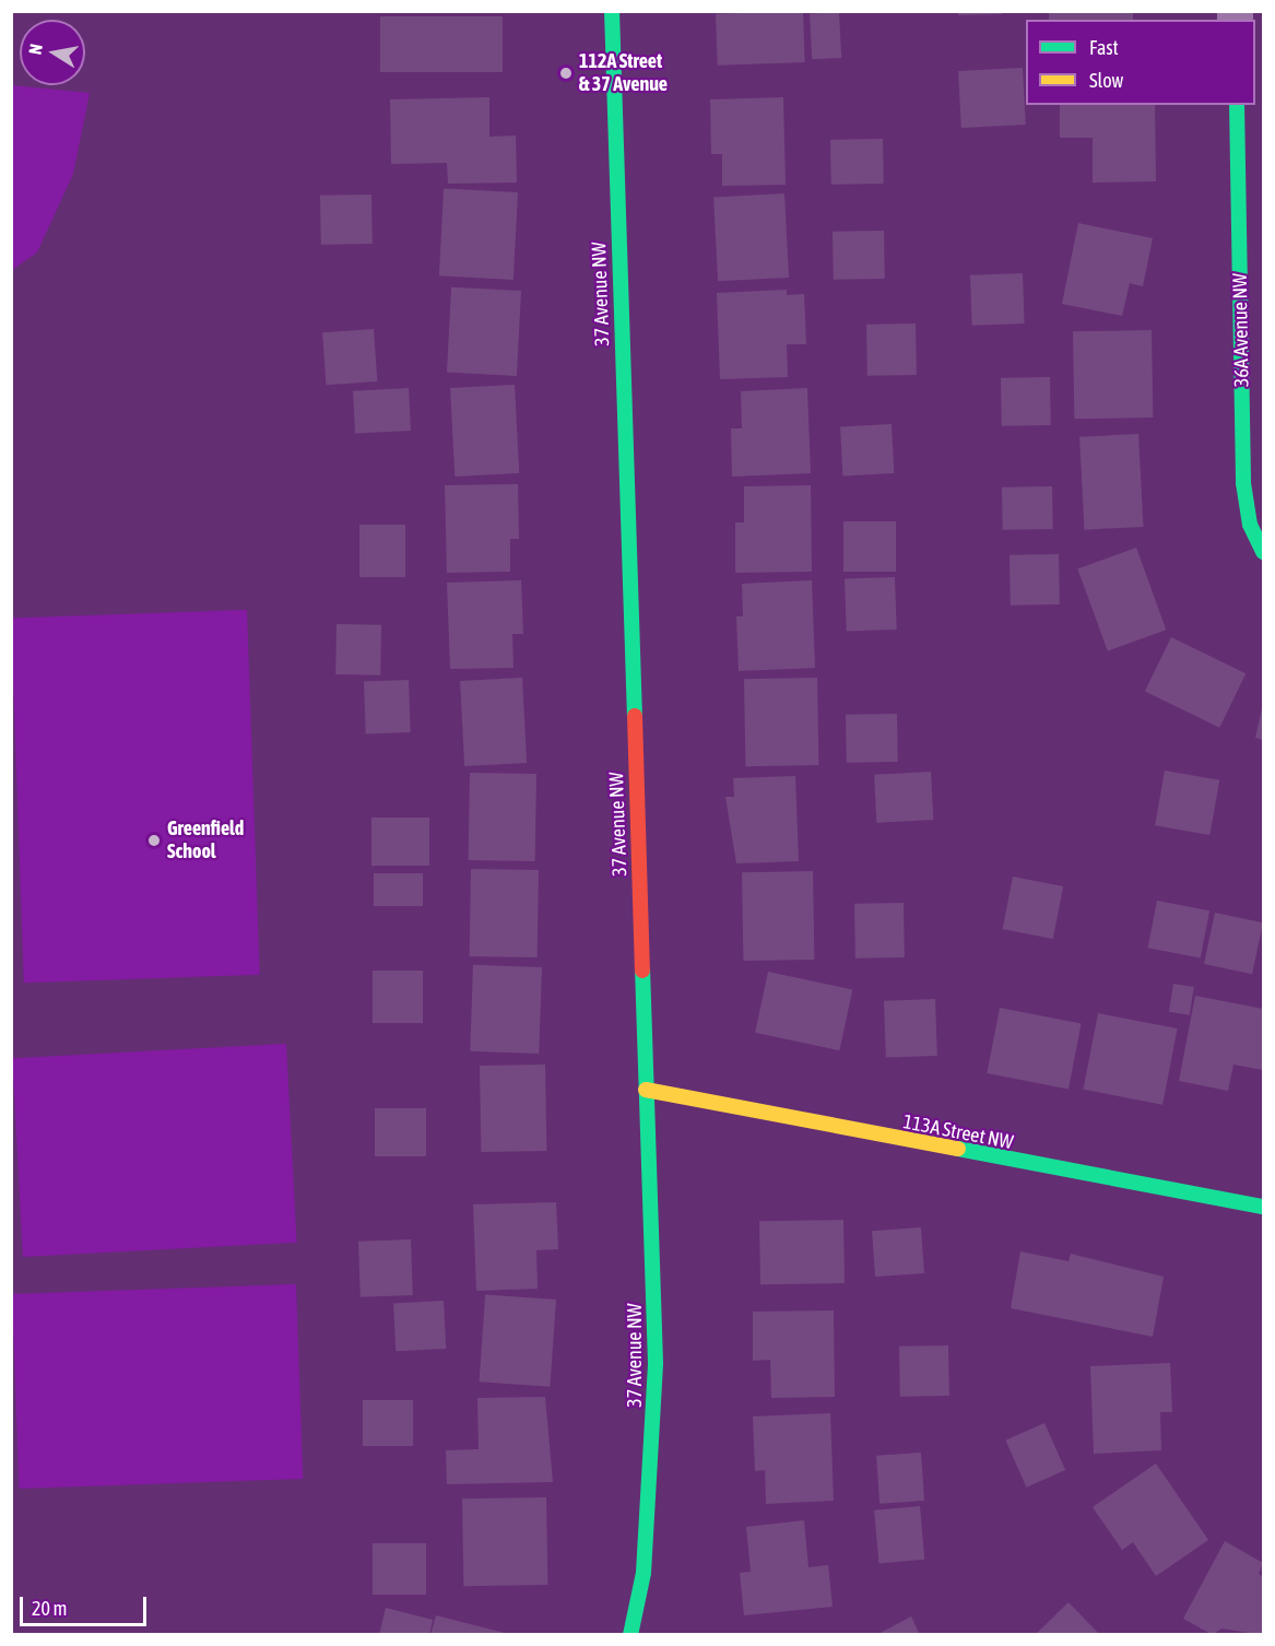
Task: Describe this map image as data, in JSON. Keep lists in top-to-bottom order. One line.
{"streets":{"street":["37 Avenue NW","36A Avenue NW","113A Street NW"]},"crossings":[["37 Avenue NW","113A Street NW"]],"places":["112A Street & 37 Avenue","Greenfield School"],"legend":["Fast","Slow"],"scale_bar":"20 m","north":"left"}
